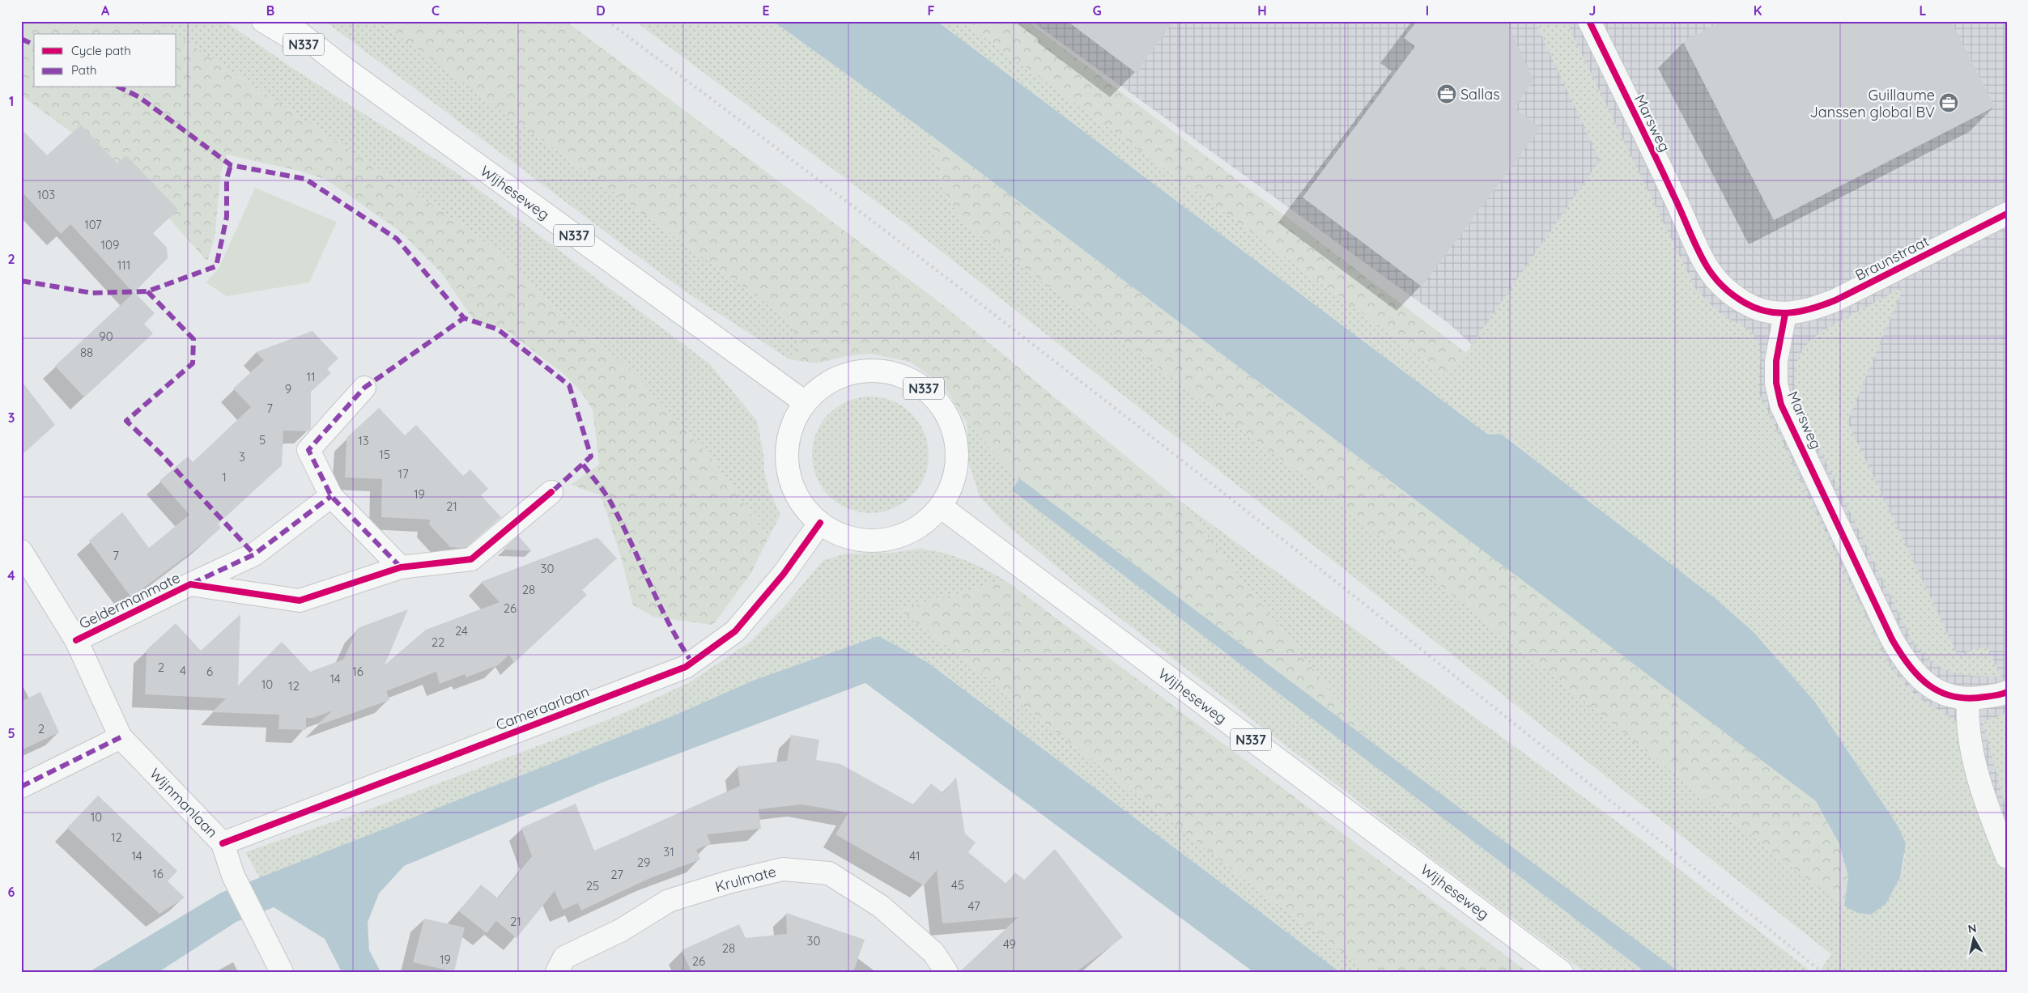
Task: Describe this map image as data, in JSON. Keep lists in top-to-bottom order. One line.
{"streets":{"main road":["N337","Wijheseweg"],"street":["Marsweg","Braunstraat","Geldermanmate","Cameraarlaan","Wijnmanlaan","Krulmate"]},"crossings":[["N337","Wijheseweg"],["N337","Cameraarlaan"],["Marsweg","Braunstraat"],["Geldermanmate","Wijnmanlaan"],["Cameraarlaan","Wijnmanlaan"]],"places":{"office":["Sallas","Guillaume Janssen global BV"]},"house_numbers":["103","107","109","111","90","88","11","9","7","5","13","15","3","17","1","19","21","7","30","28","26","24","22","2","4","6","16","14","10","12","2","10","12","31","14","41","29","16","27","45","25","47","21","30","49","28","19","26"],"legend":["Cycle path","Path"],"north":"top","grid":{"columns":["A","B","C","D","E","F","G","H","I","J","K","L"],"rows":["1","2","3","4","5","6"]}}
